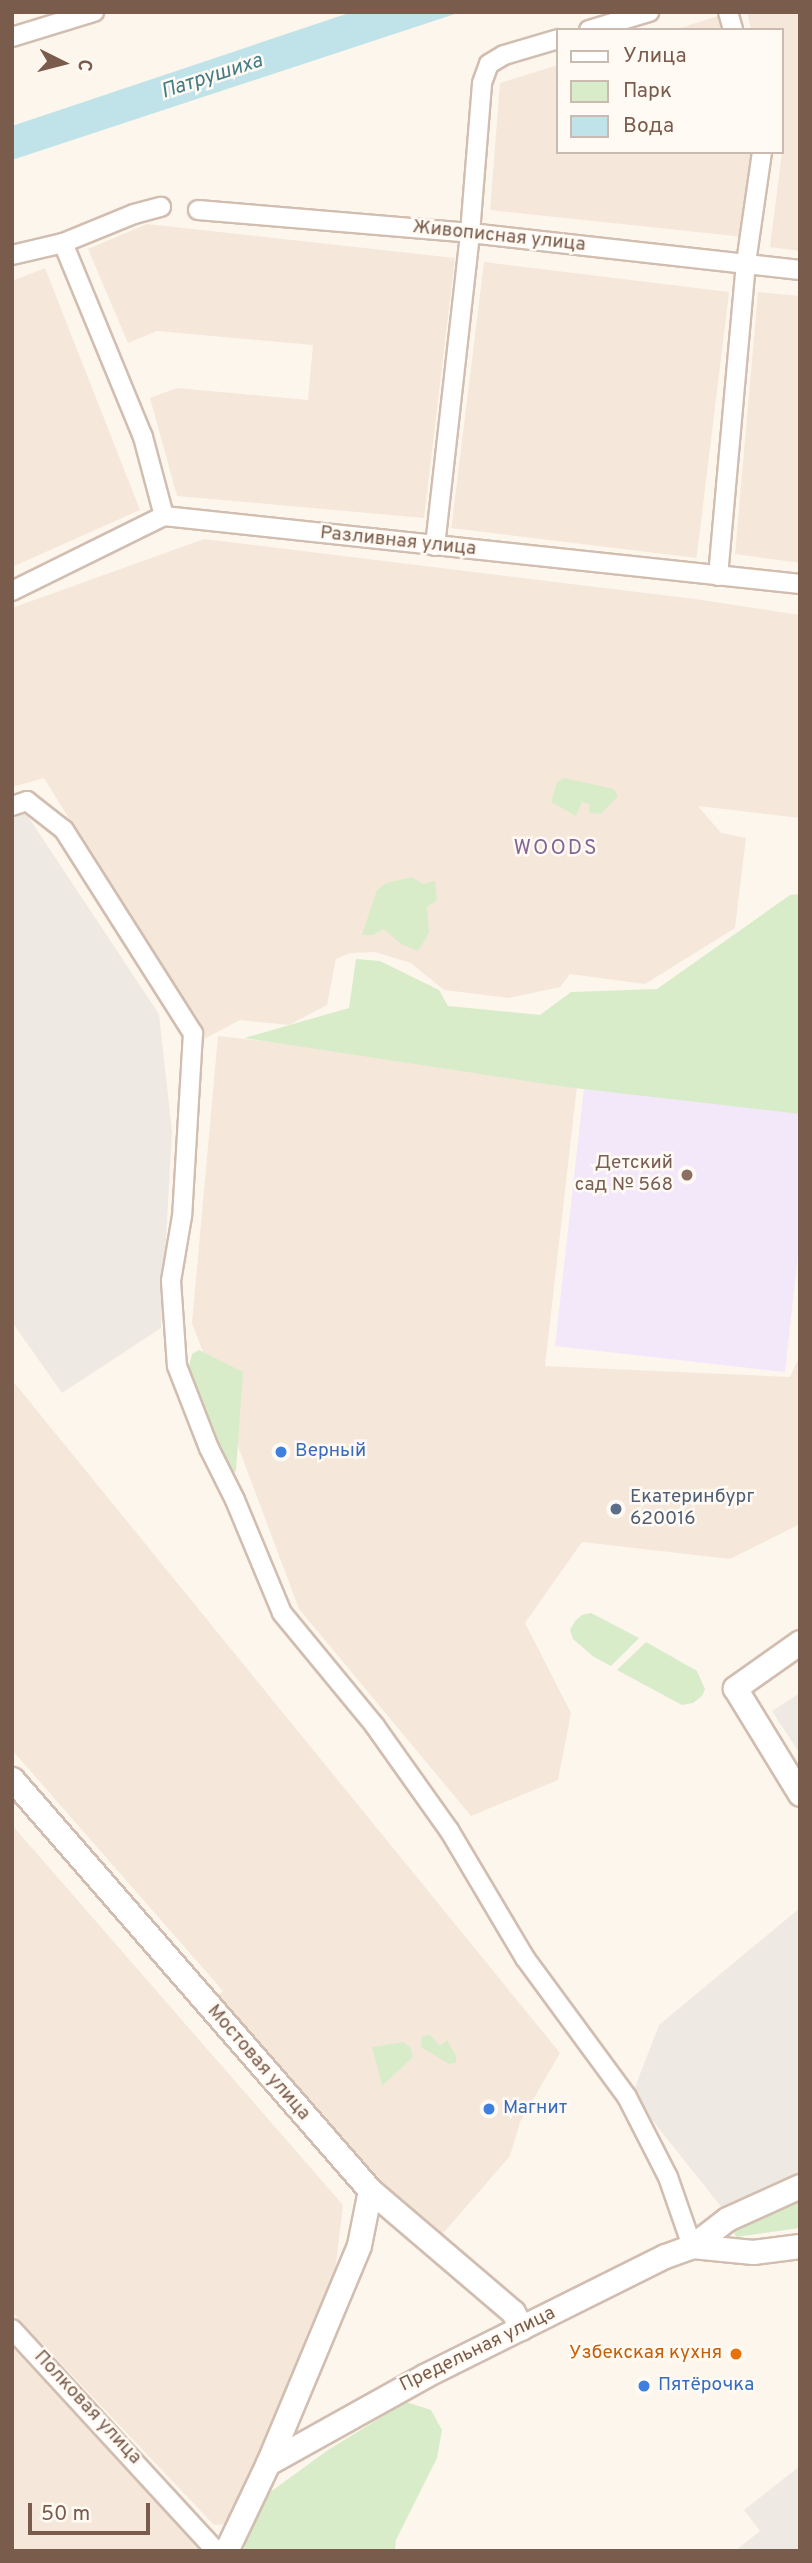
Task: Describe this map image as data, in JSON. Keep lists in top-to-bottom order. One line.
{"streets":{"street":["Живописная улица","Разливная улица","Мостовая улица","Предельная улица","Полковая улица"]},"crossings":[["Мостовая улица","Предельная улица"]],"districts":["WOODS"],"water":["Патрушиха"],"places":["Детский сад № 568","Верный","Екатеринбург 620016","Магнит","Узбекская кухня","Пятёрочка"],"legend":["Улица","Парк","Вода"],"scale_bar":"50 m","north":"right"}
